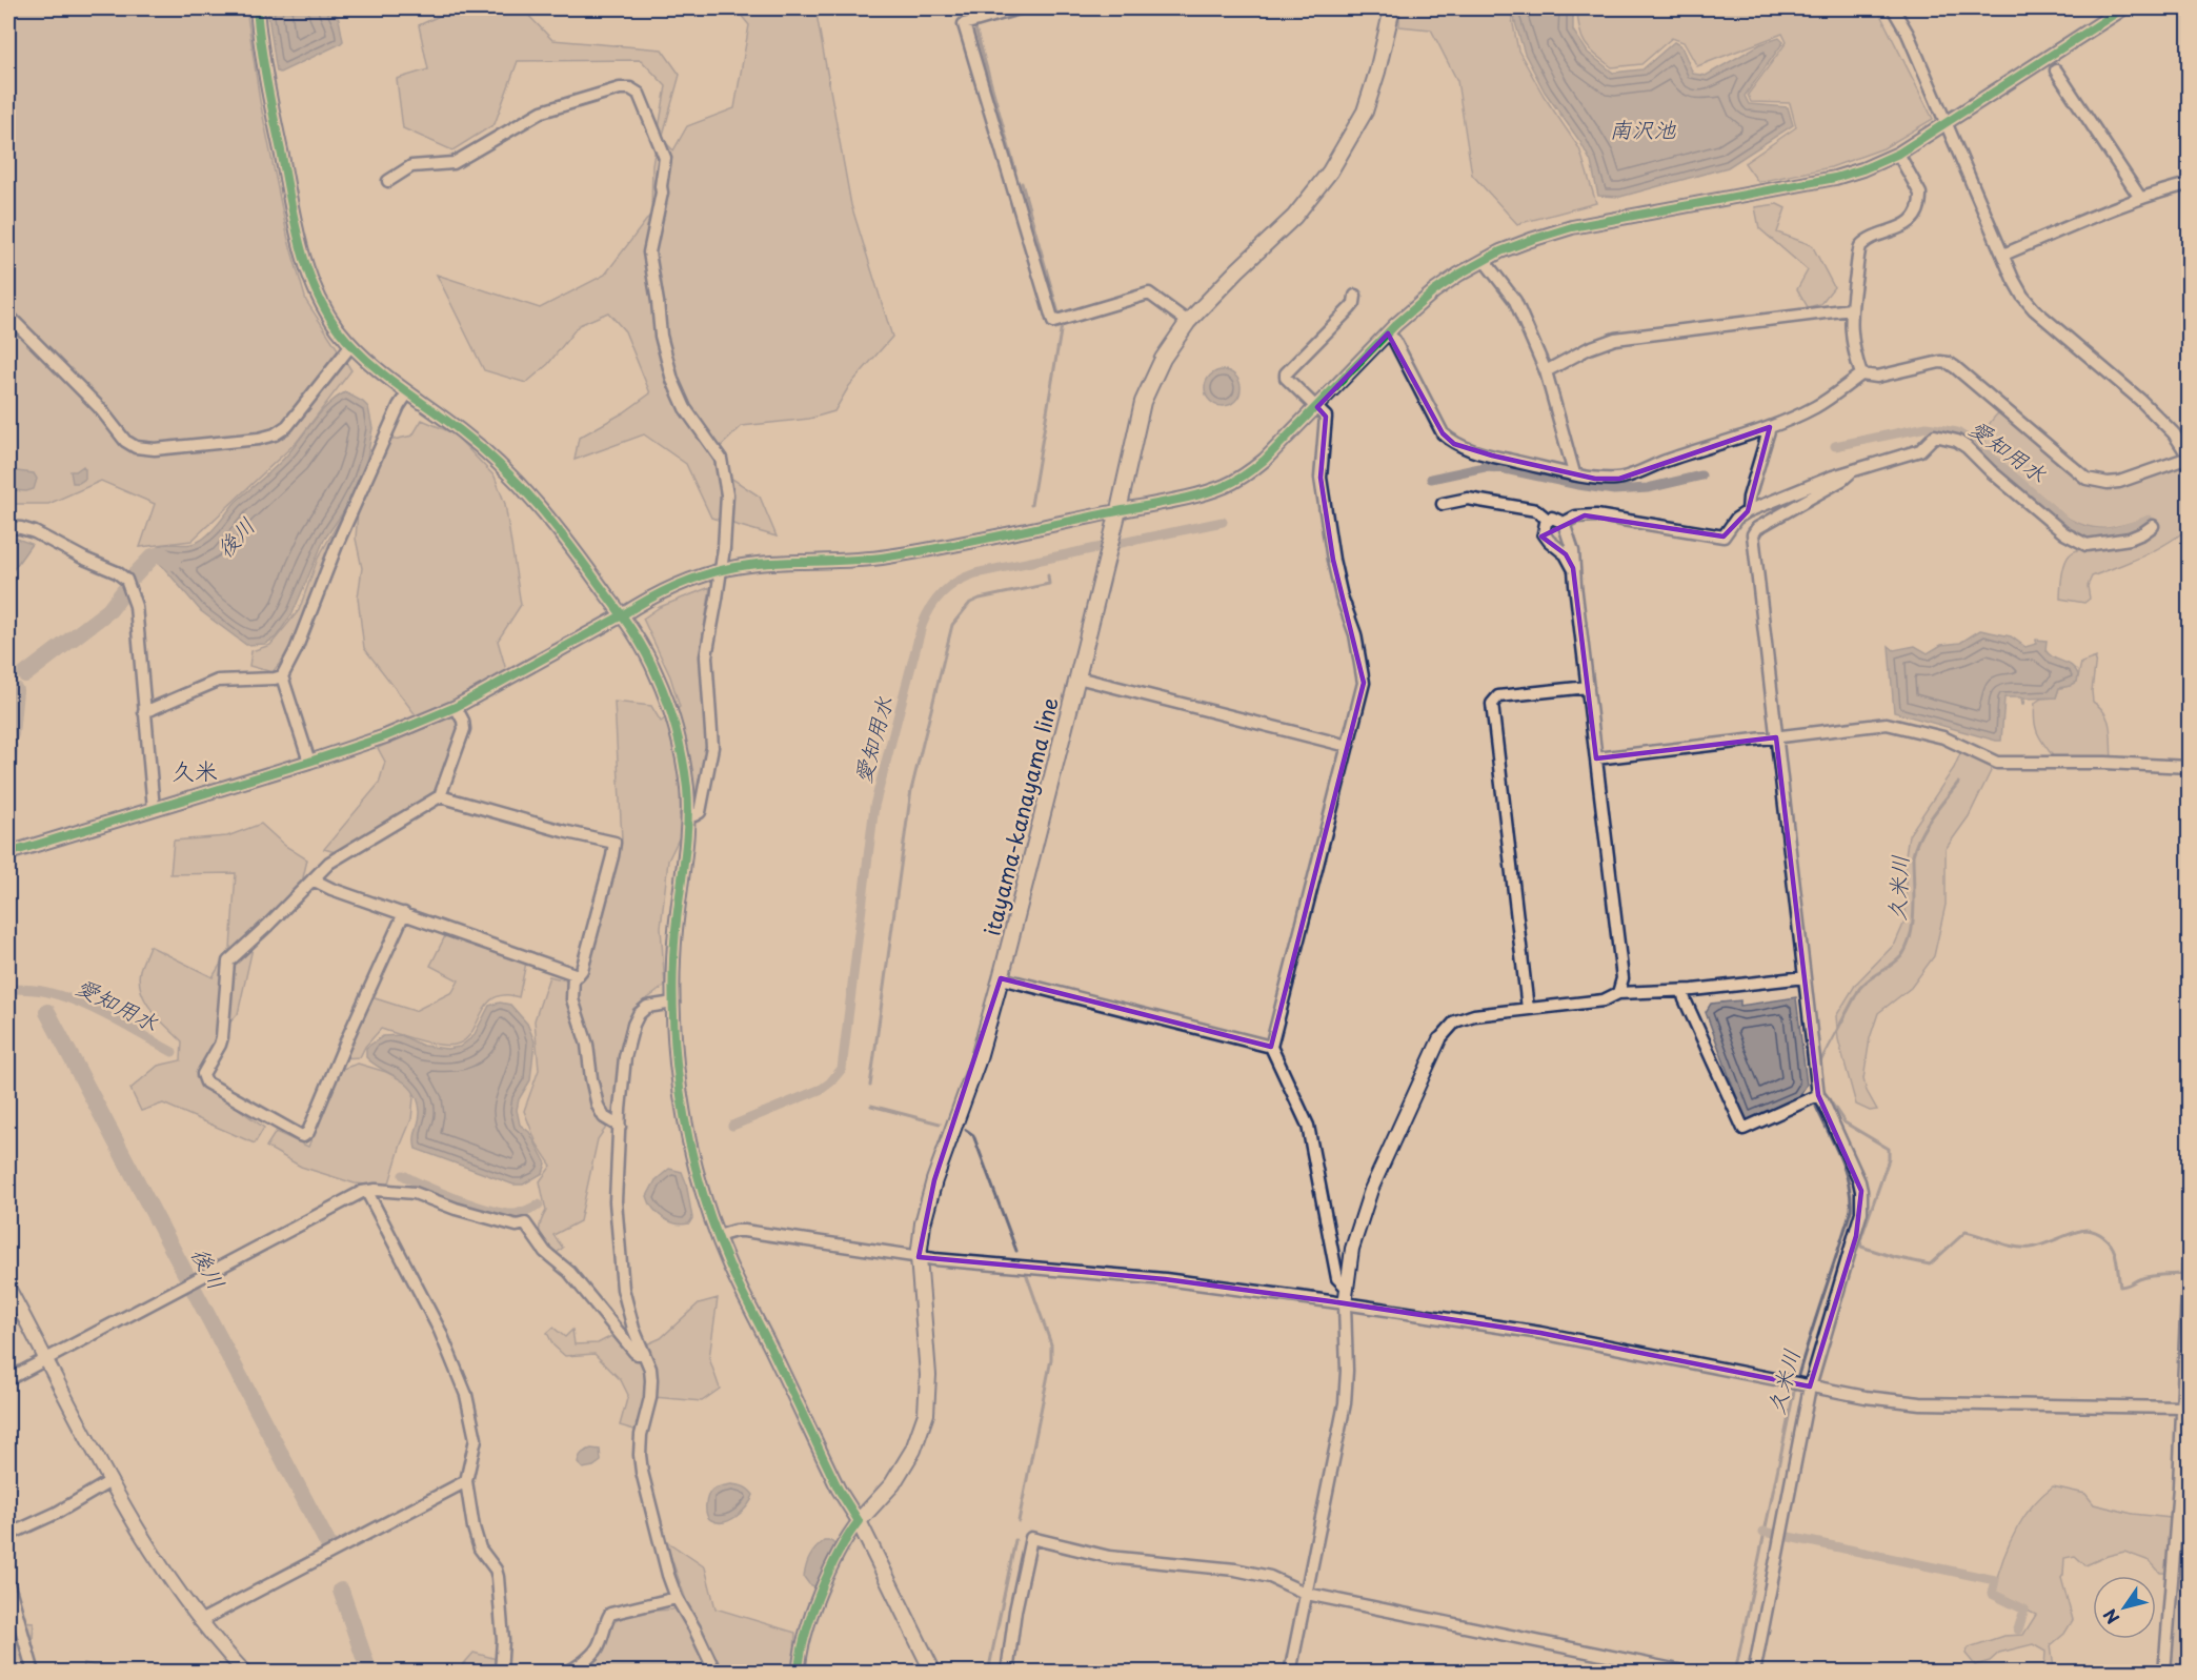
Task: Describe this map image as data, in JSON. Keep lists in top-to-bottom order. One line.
{"streets":{"main road":["itayama-kanayama line"]},"districts":["久米"],"water":["南沢池","愛知用水","後川","久米川"],"north":"bottom left"}
